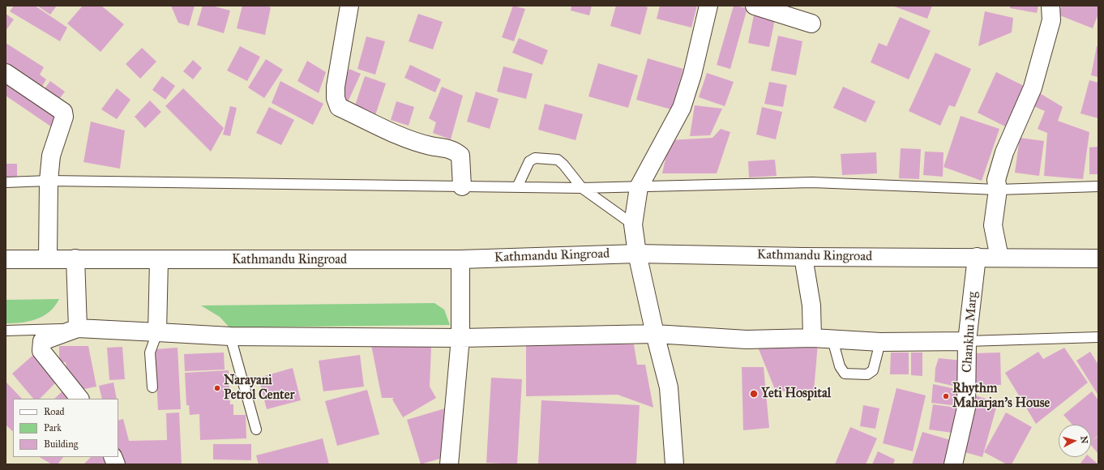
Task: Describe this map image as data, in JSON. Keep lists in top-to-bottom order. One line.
{"streets":{"main road":["Kathmandu Ringroad","Chankhu Marg"]},"crossings":[["Kathmandu Ringroad","Chankhu Marg"]],"places":["Narayani Petrol Center","Yeti Hospital","Rhythm Maharjan's House"],"legend":["Road","Park","Building"],"north":"right"}
